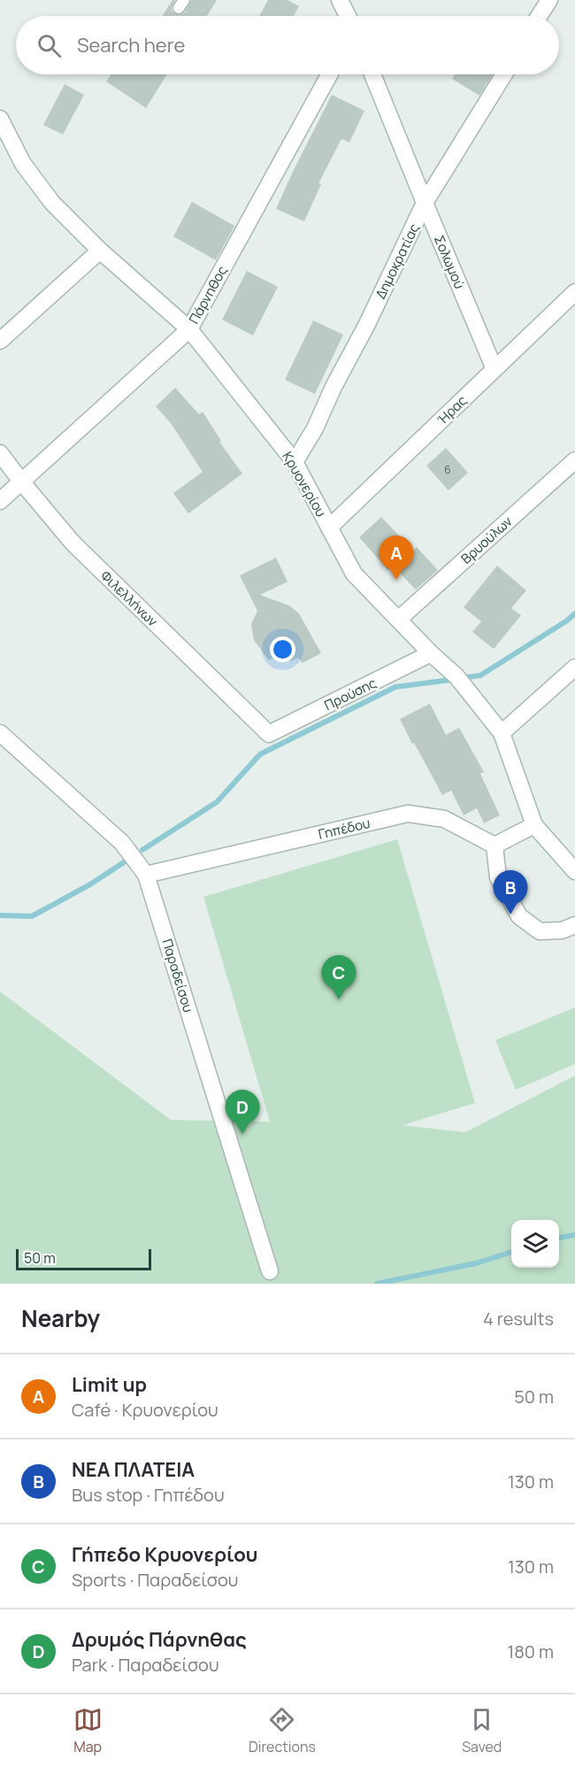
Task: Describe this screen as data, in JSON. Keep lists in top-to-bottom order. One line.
{"streets":{"street":["Δημοκρατίας","Σολωμού","Πάρνηθος","Ήρας","Κρυονερίου","Βρυούλων","Φιλελλήνων","Προύσης","Γηπέδου","Παραδείσου"]},"crossings":[["Δημοκρατίας","Σολωμού"],["Δημοκρατίας","Κρυονερίου"],["Σολωμού","Ήρας"],["Πάρνηθος","Κρυονερίου"],["Πάρνηθος","Φιλελλήνων"],["Ήρας","Κρυονερίου"],["Κρυονερίου","Βρυούλων"],["Κρυονερίου","Προύσης"],["Φιλελλήνων","Προύσης"],["Γηπέδου","Παραδείσου"]],"house_numbers":["6"],"scale_bar":"50 m","page":{"search":"Search here","pins":["A","B","C","D"],"scale":"50 m","heading":["Nearby","4 results"],"list":[{"mark":"A","name":"Limit up","note":"Café · Κρυονερίου","value":"50 m"},{"mark":"B","name":"ΝΕΑ ΠΛΑΤΕΙΑ","note":"Bus stop · Γηπέδου","value":"130 m"},{"mark":"C","name":"Γήπεδο Κρυονερίου","note":"Sports · Παραδείσου","value":"130 m"},{"mark":"D","name":"Δρυμός Πάρνηθας","note":"Park · Παραδείσου","value":"180 m"}],"nav":["Map","Directions","Saved"]}}
